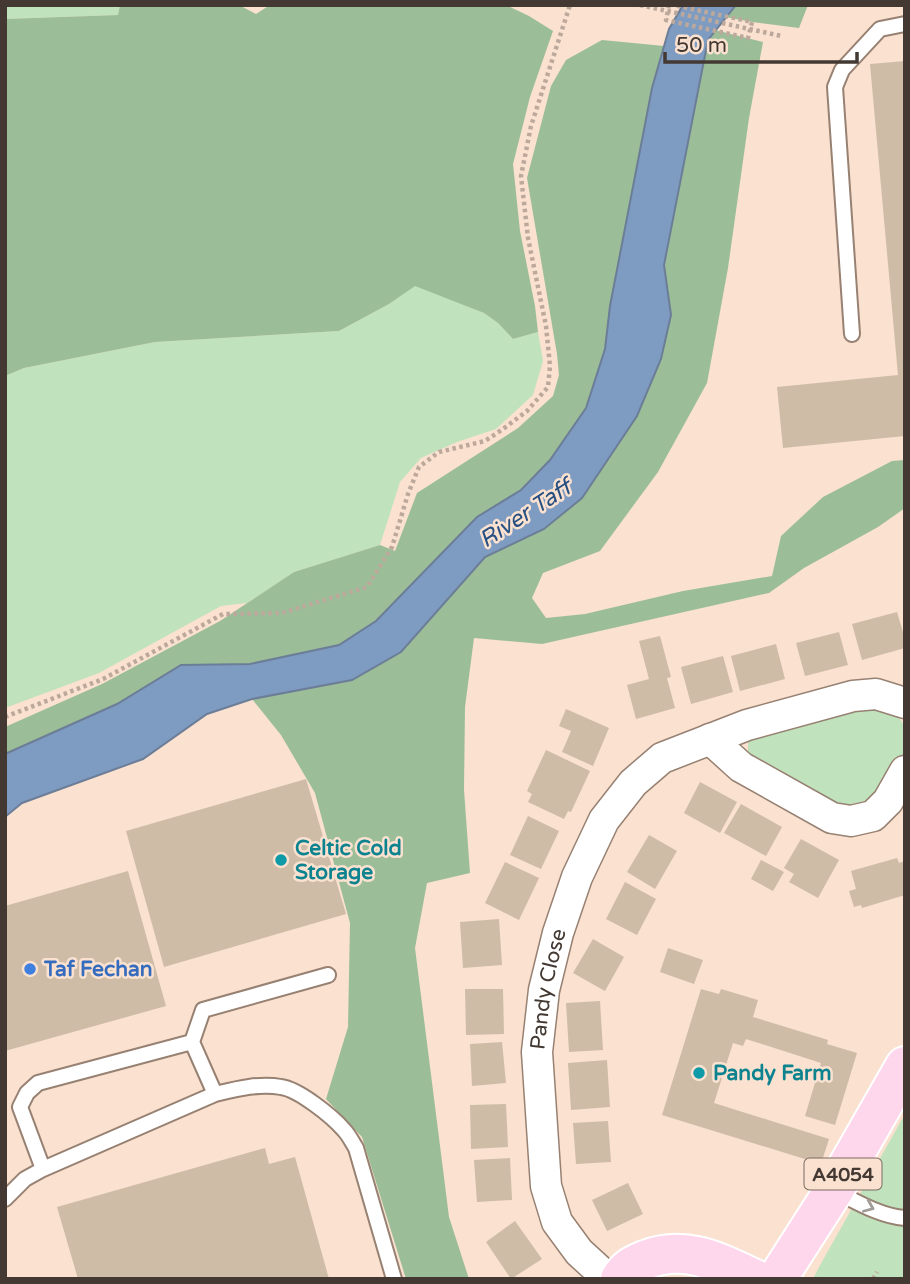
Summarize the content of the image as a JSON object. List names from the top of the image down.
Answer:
{
  "streets": {
    "main road": ["A4054"],
    "street": ["Pandy Close"]
  },
  "water": ["River Taff"],
  "places": ["Celtic Cold Storage", "Taf Fechan", "Pandy Farm"],
  "scale_bar": "50 m"
}
